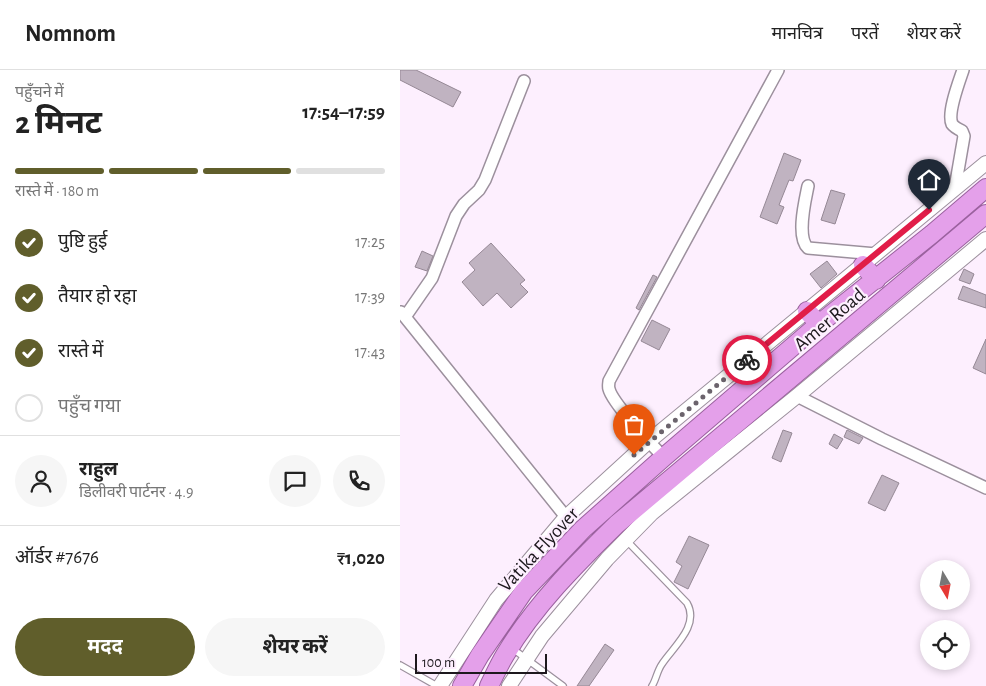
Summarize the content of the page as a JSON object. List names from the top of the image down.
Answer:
{
  "streets": {
    "highway": ["Amer Road", "Vatika Flyover"]
  },
  "scale_bar": "100 m",
  "north": "bottom",
  "page": {
    "header": "Nomnom",
    "nav": ["मानचित्र", "परतें", "शेयर करें"],
    "heading": ["2 मिनट", "पहुँचने में", "17:54–17:59"],
    "panel": [
      "राहुल",
      "डिलीवरी पार्टनर · 4.9",
      "ऑर्डर #7676",
      "₹1,020"
    ],
    "bar": "रास्ते में · 180 m",
    "list": [
      ["पुष्टि हुई", "17:25"],
      ["तैयार हो रहा", "17:39"],
      ["रास्ते में", "17:43"],
      "पहुँच गया"
    ],
    "buttons": ["मदद", "शेयर करें"],
    "scale": "100 m"
  }
}
